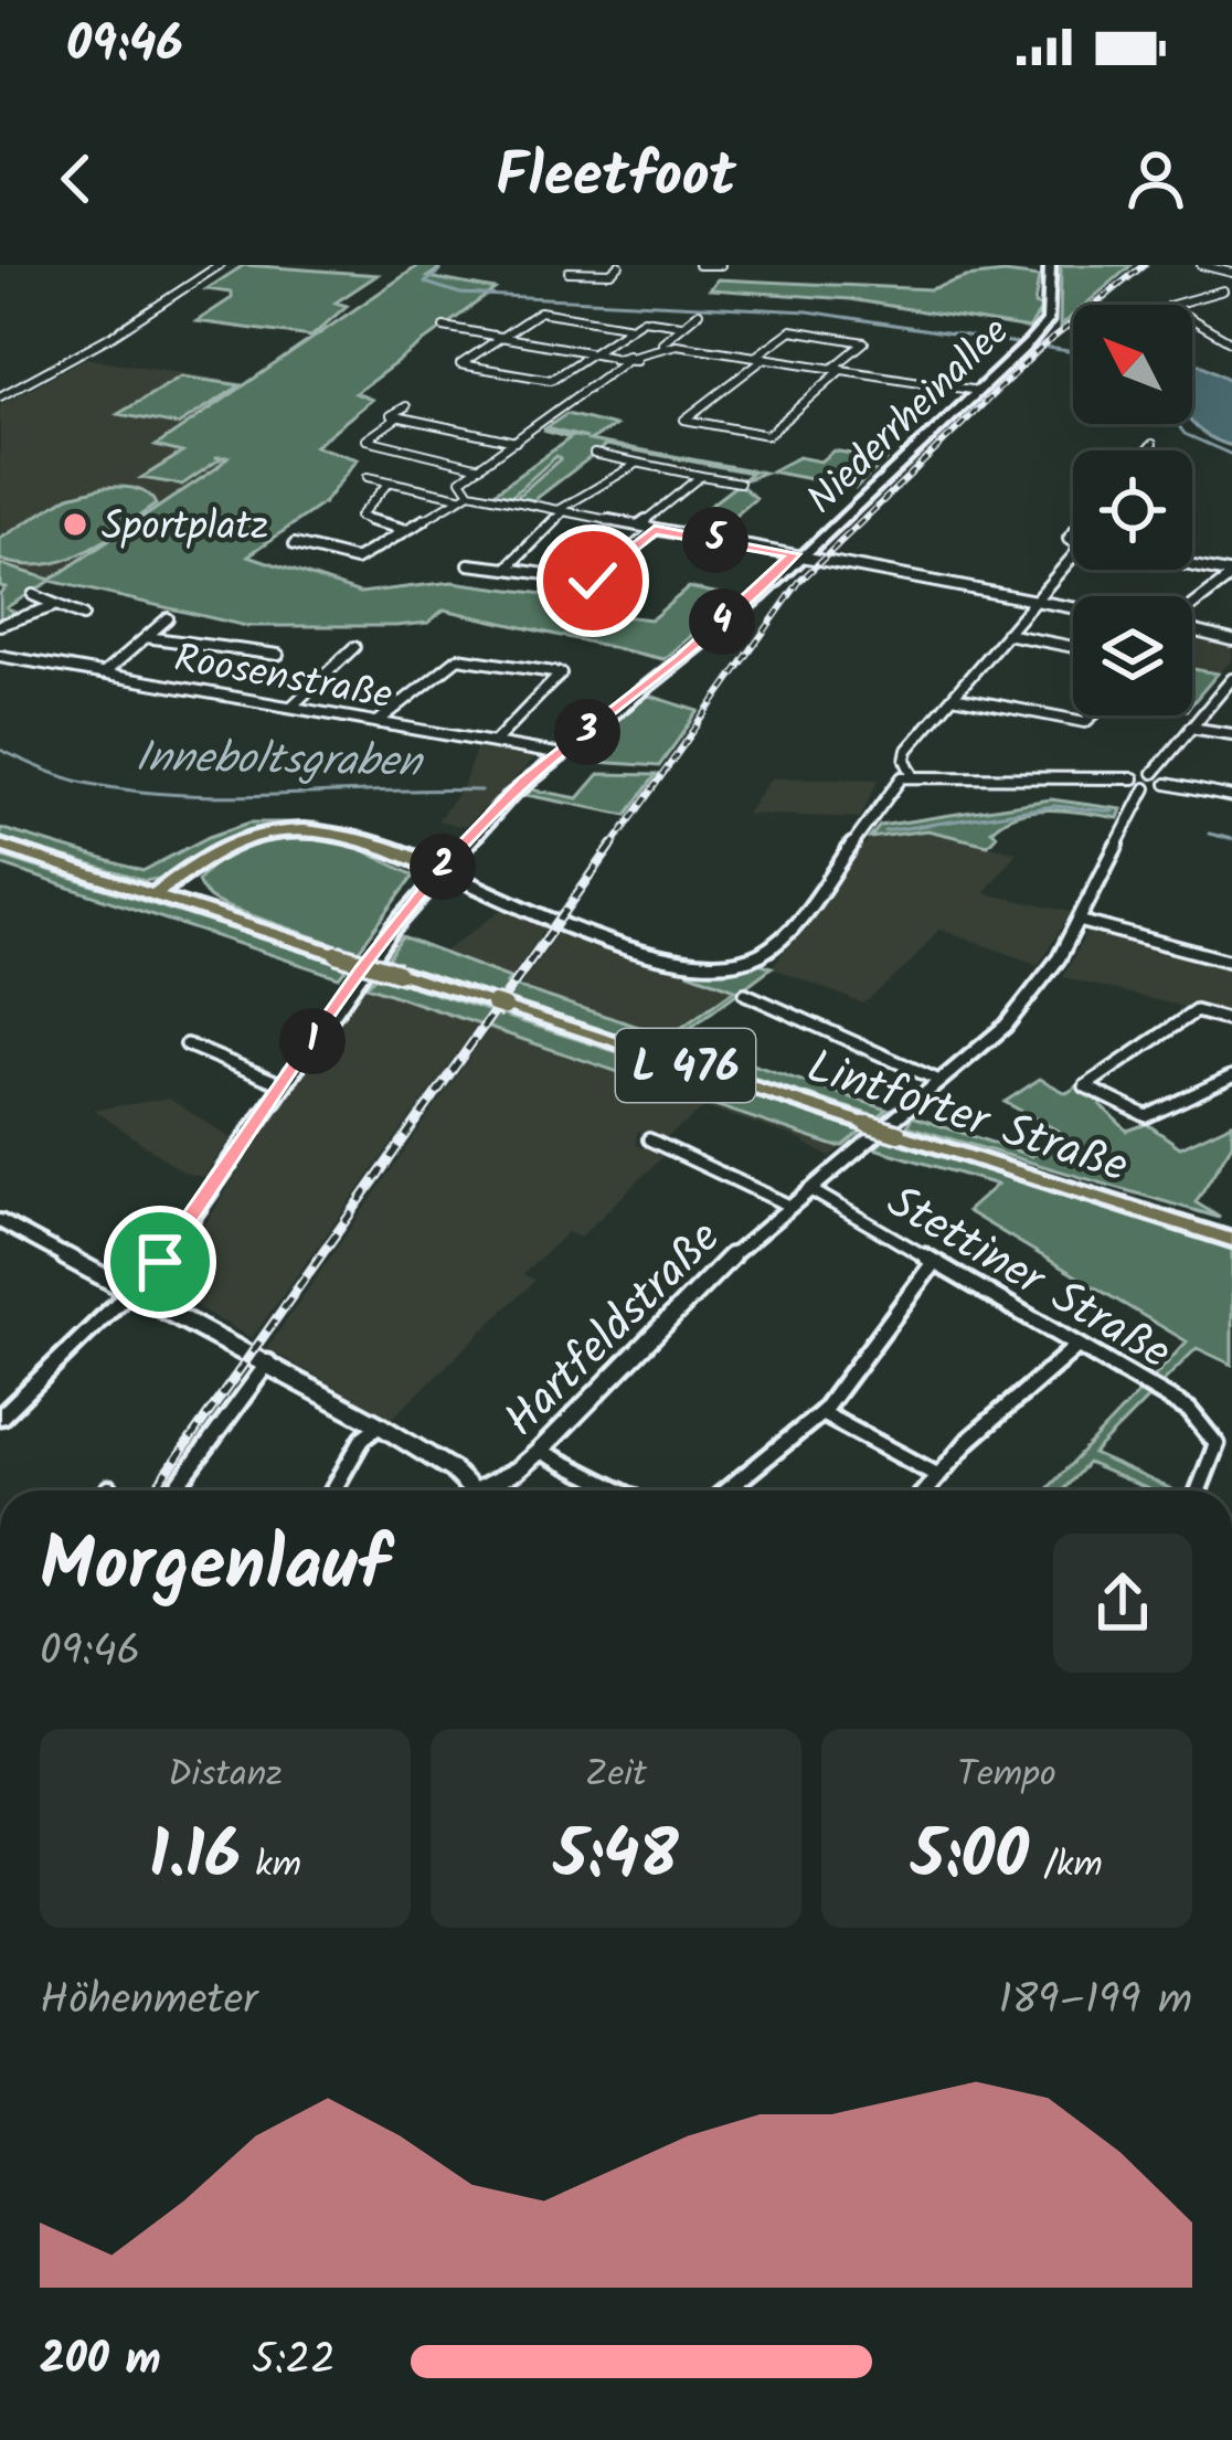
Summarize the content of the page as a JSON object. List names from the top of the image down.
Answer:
{
  "streets": {
    "main road": ["Niederrheinallee", "L 476", "Lintforter Straße"],
    "street": ["Roosenstraße", "Stettiner Straße", "Hartfeldstraße"]
  },
  "crossings": [
    ["Niederrheinallee", "Roosenstraße"],
    ["Stettiner Straße", "Hartfeldstraße"]
  ],
  "water": ["Inneboltsgraben"],
  "places": ["Sportplatz"],
  "north": "top left",
  "page": {
    "status": "09:46",
    "header": "Fleetfoot",
    "pins": [
      "5",
      "4",
      "3",
      "2",
      "1"
    ],
    "heading": ["Morgenlauf", "09:46"],
    "stats": [
      ["Distanz", "1.16 km"],
      ["Zeit", "5:48"],
      ["Tempo", "5:00 /km"]
    ],
    "chart": ["Höhenmeter", "189–199 m"],
    "list": [
      {
        "name": "200 m",
        "note": "5:22"
      }
    ]
  }
}
